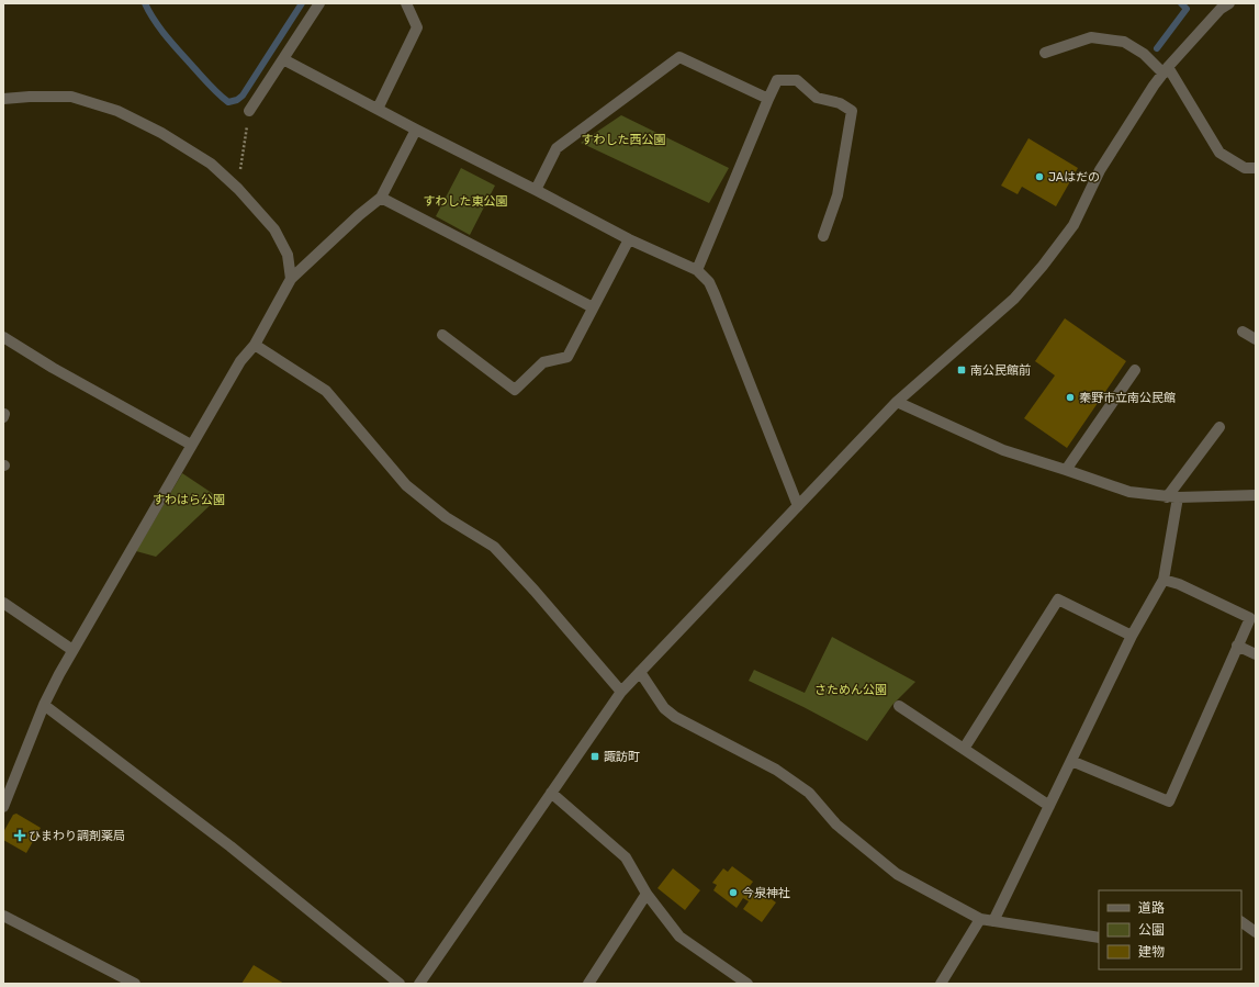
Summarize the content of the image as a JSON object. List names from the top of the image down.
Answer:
{
  "parks": [
    "すわした西公園",
    "すわした東公園",
    "すわはら公園",
    "さためん公園"
  ],
  "places": {
    "other": ["JAはだの", "秦野市立南公民館", "今泉神社"],
    "transit": ["南公民館前", "諏訪町"],
    "health": ["ひまわり調剤薬局"]
  },
  "legend": ["道路", "公園", "建物"]
}
